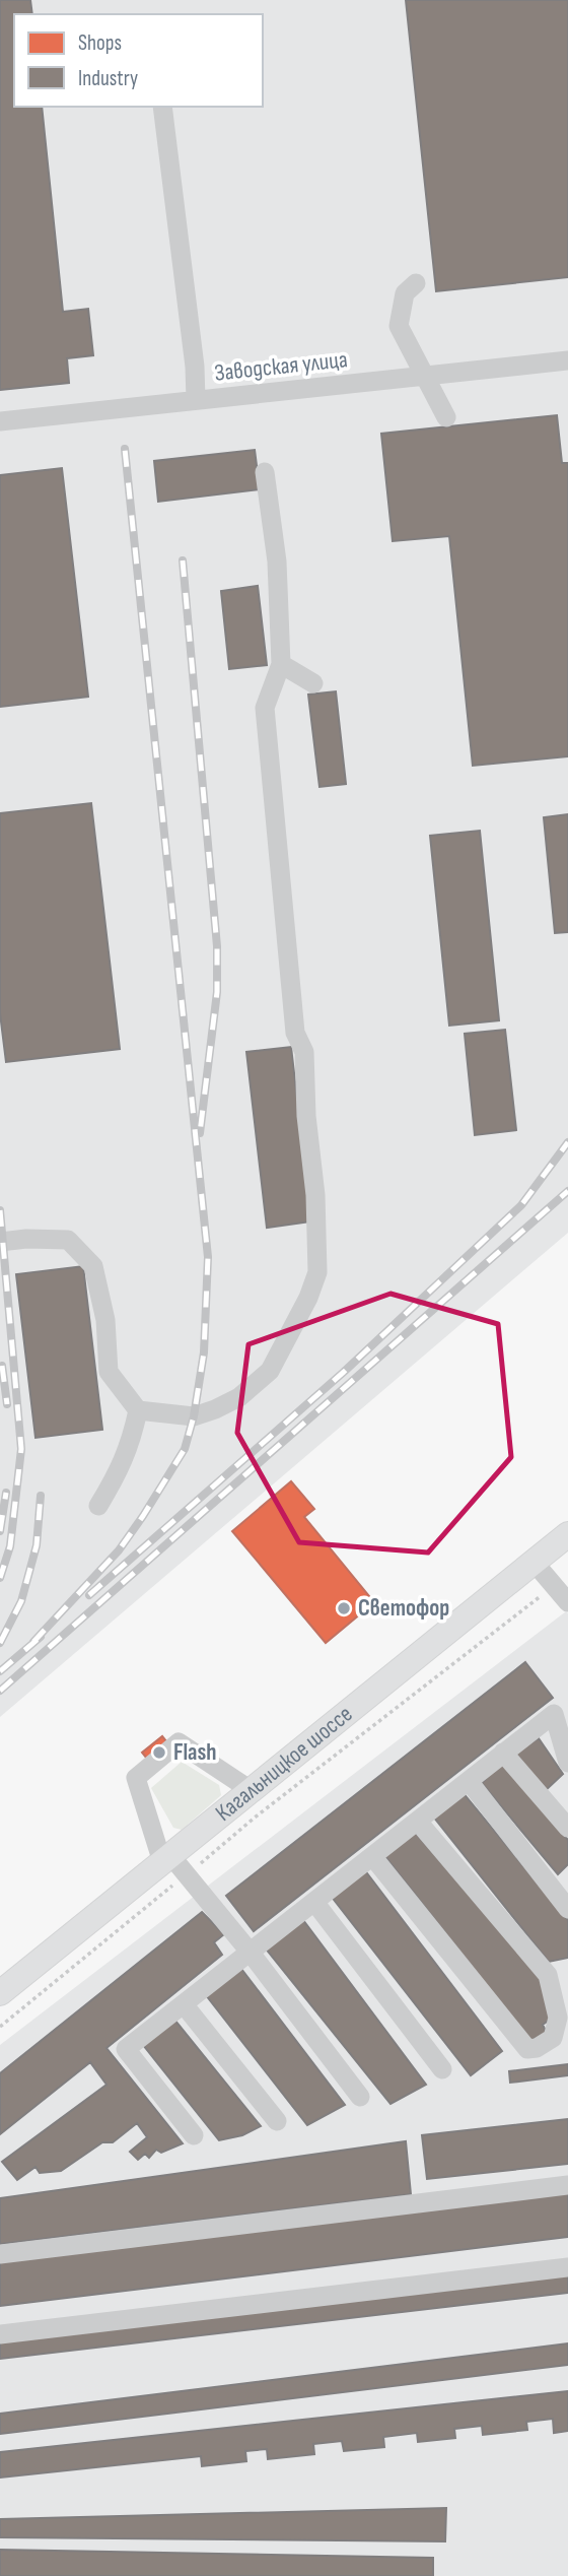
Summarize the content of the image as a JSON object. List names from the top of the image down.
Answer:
{
  "streets": {
    "main road": ["Кагальницкое шоссе"],
    "street": ["Заводская улица"]
  },
  "places": ["Светофор", "Flash"],
  "legend": ["Shops", "Industry"]
}
